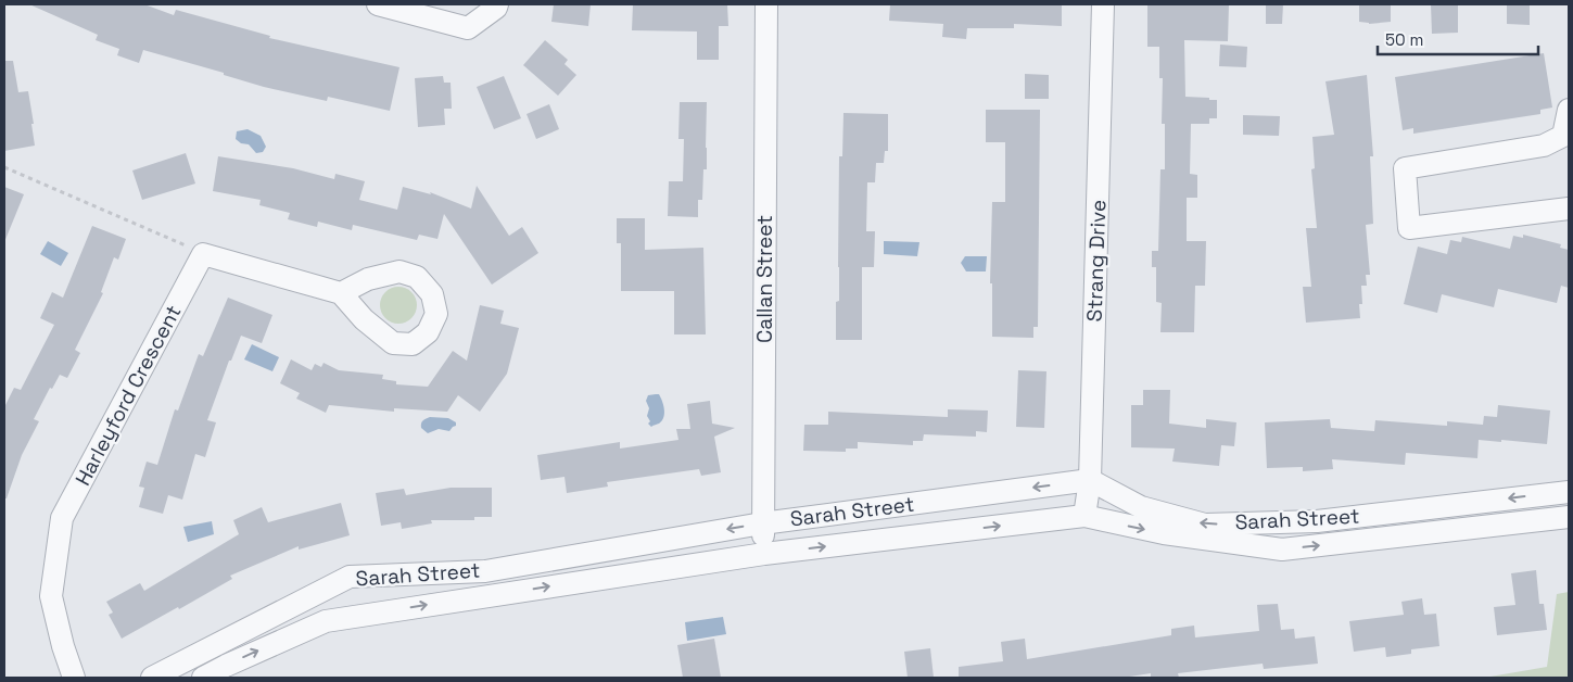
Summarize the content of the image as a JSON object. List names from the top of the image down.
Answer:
{
  "streets": {
    "street": [
      "Strang Drive",
      "Callan Street",
      "Harleyford Crescent",
      "Sarah Street"
    ]
  },
  "crossings": [
    ["Strang Drive", "Sarah Street"],
    ["Callan Street", "Sarah Street"]
  ],
  "scale_bar": "50 m"
}
